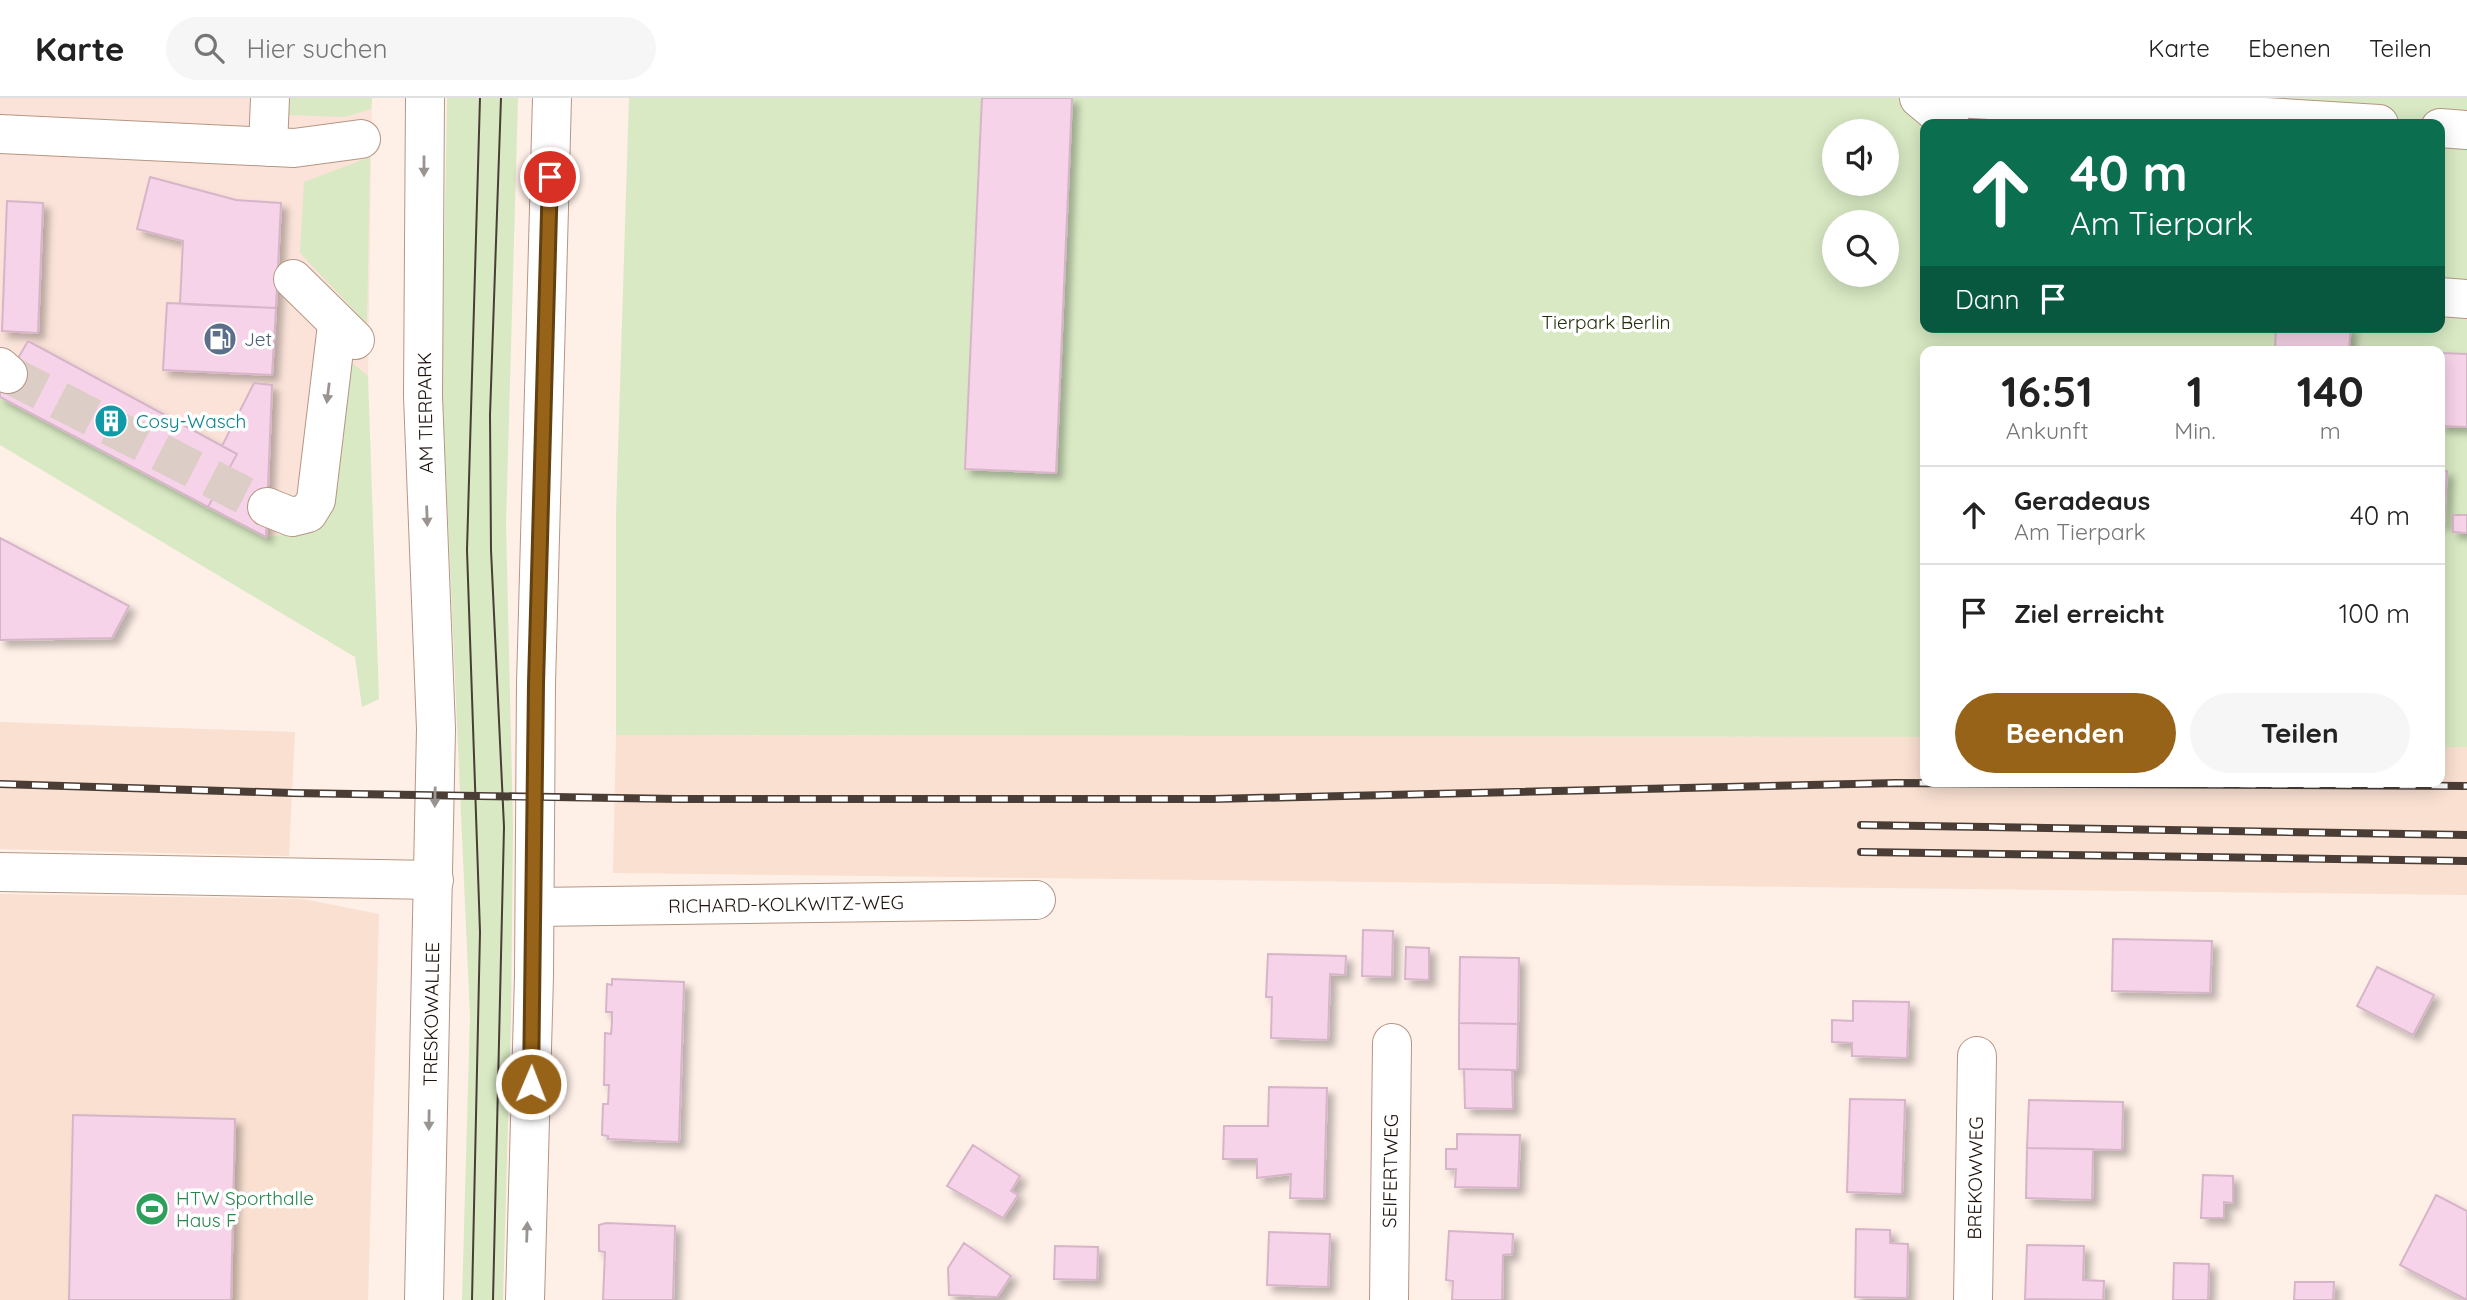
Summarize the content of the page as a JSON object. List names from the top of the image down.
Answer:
{
  "streets": {
    "main road": [
      "AM TIERPARK",
      "RICHARD-KOLKWITZ-WEG",
      "TRESKOWALLEE",
      "SEIFERTWEG",
      "BREKOWWEG"
    ]
  },
  "crossings": [
    ["AM TIERPARK", "TRESKOWALLEE"]
  ],
  "parks": ["Tierpark Berlin"],
  "places": {
    "fuel station": ["Jet"],
    "building": ["Cosy-Wasch"],
    "sports": ["HTW Sporthalle Haus F"]
  },
  "page": {
    "header": "Karte",
    "search": "Hier suchen",
    "nav": ["Karte", "Ebenen", "Teilen"],
    "turn": ["40 m", "Am Tierpark"],
    "then": "Dann",
    "eta": [
      "16:51",
      "Ankunft",
      "1",
      "Min.",
      "140",
      "m"
    ],
    "list": [
      {
        "name": "Geradeaus",
        "note": "Am Tierpark",
        "value": "40 m"
      },
      {
        "name": "Ziel erreicht",
        "value": "100 m"
      }
    ],
    "buttons": ["Beenden", "Teilen"]
  }
}
